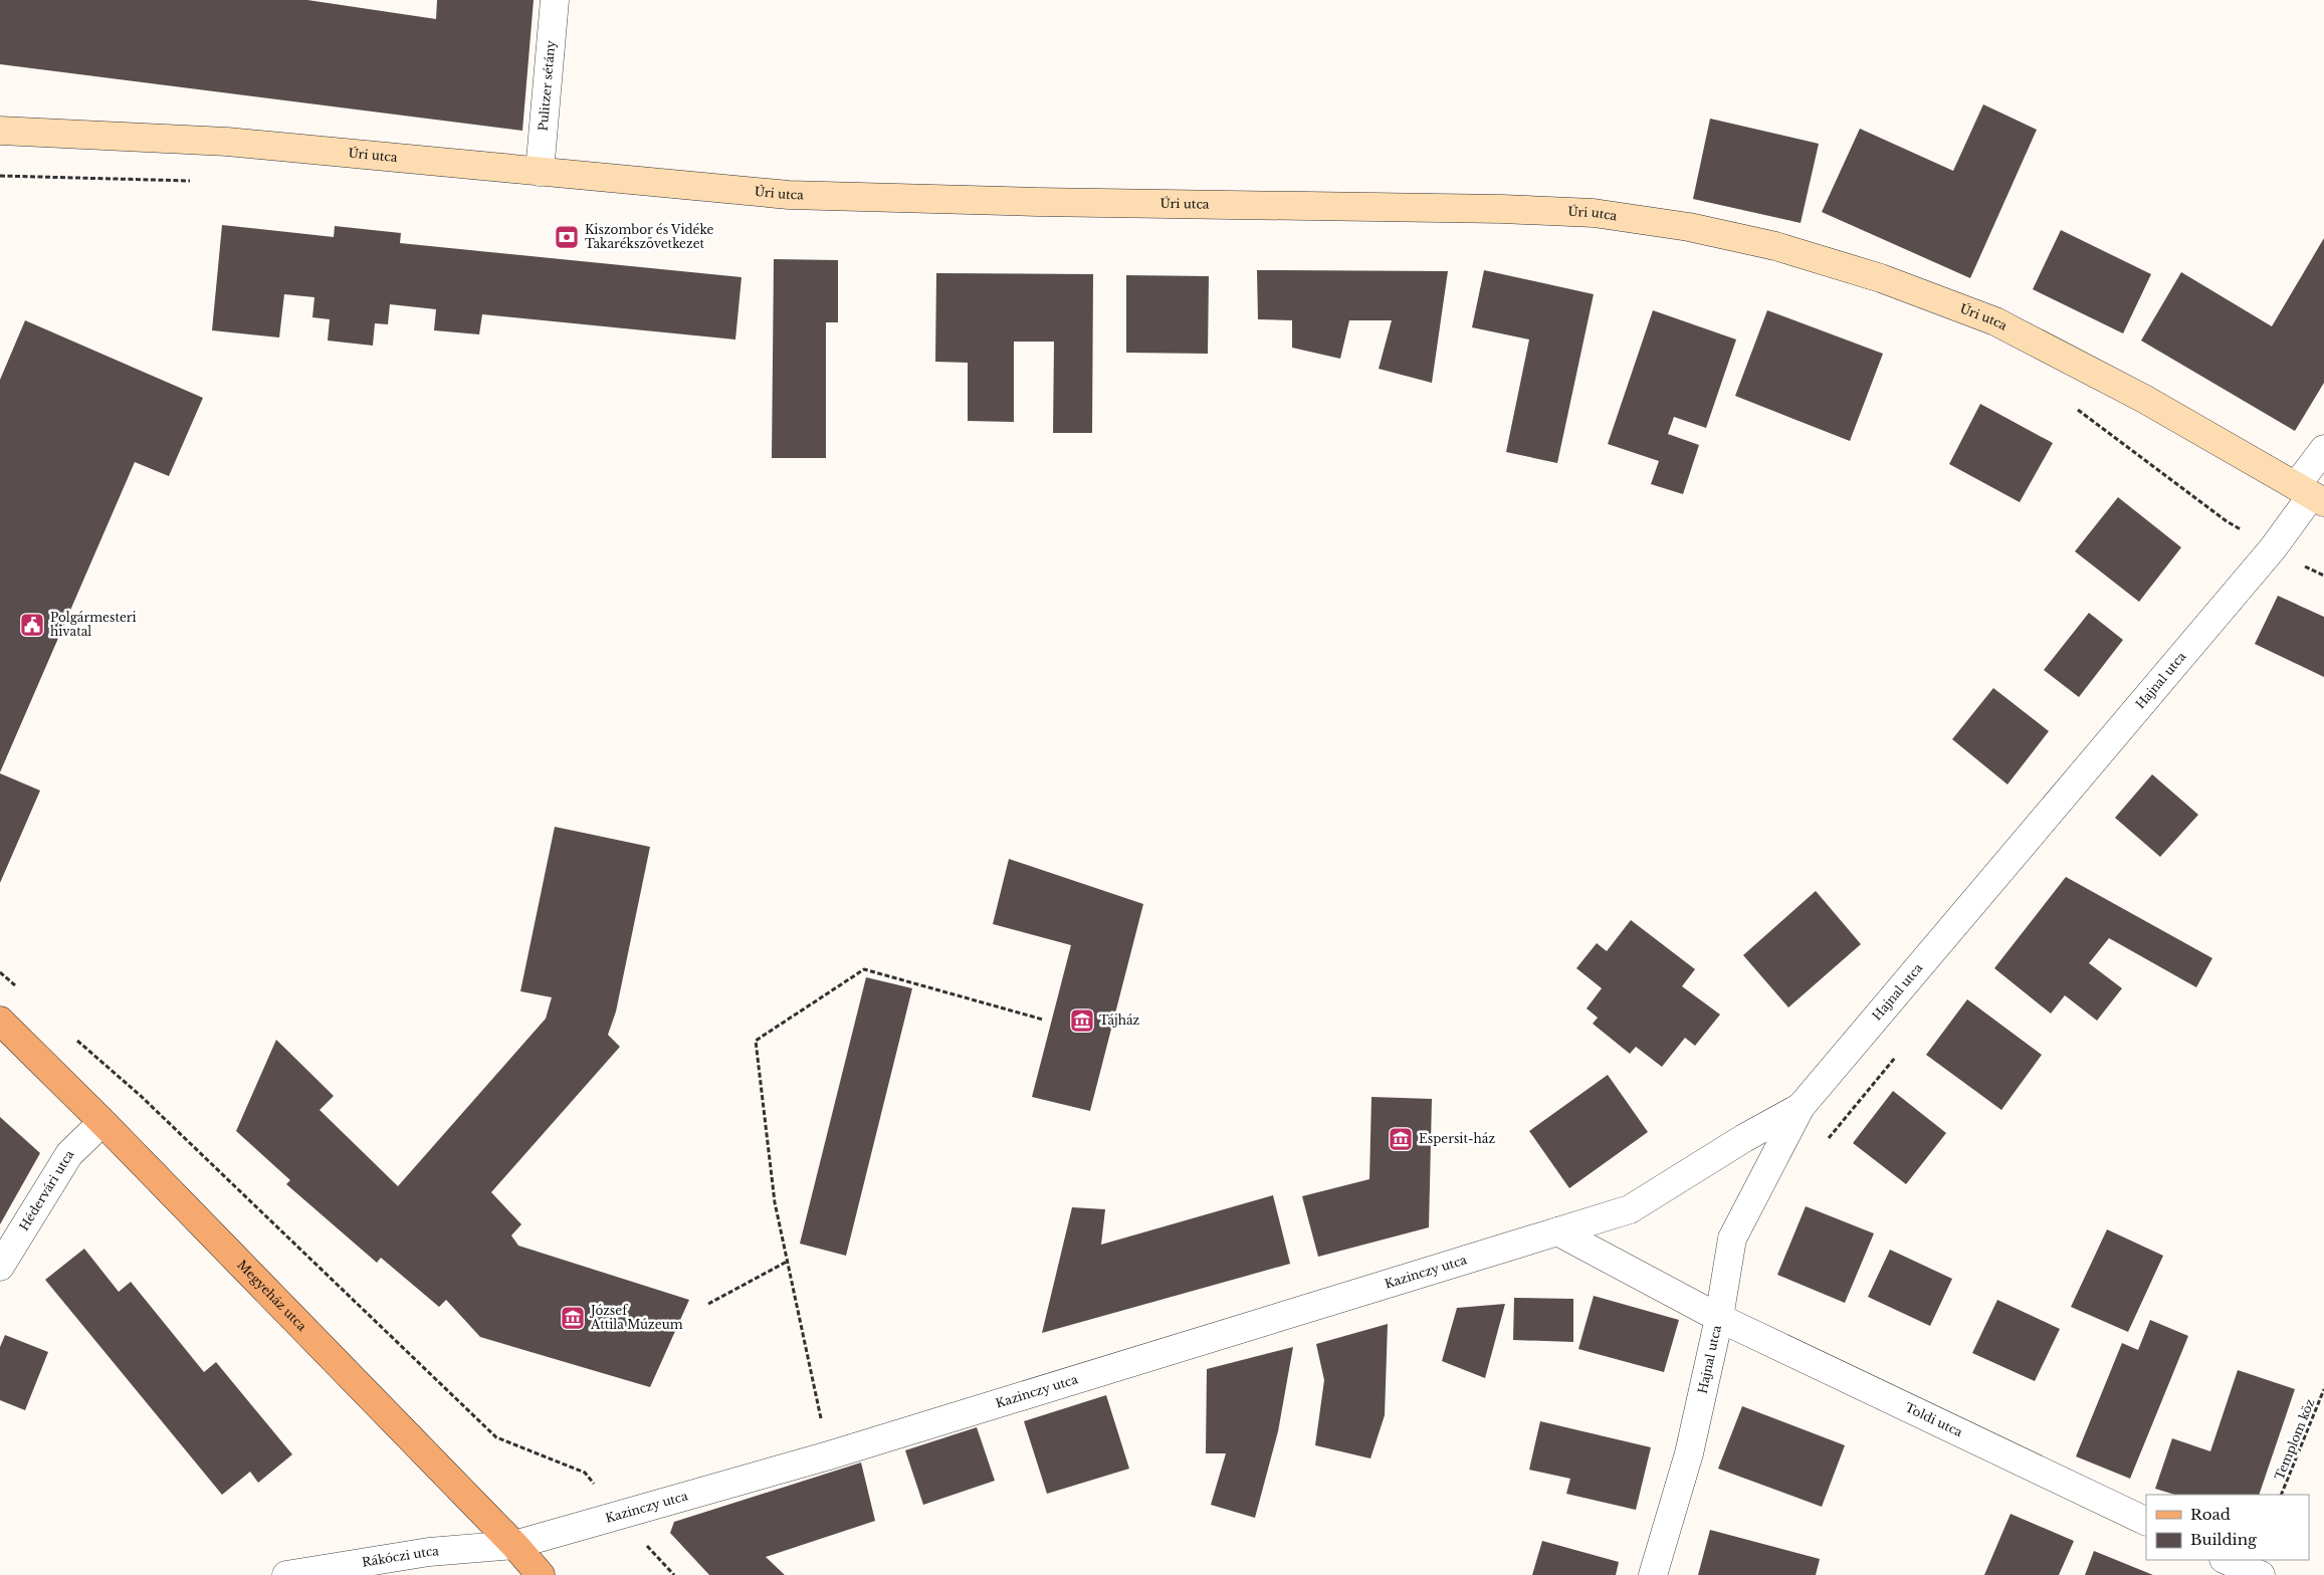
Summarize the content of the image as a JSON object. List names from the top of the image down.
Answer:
{
  "streets": {
    "main road": ["Úri utca", "Megyeház utca"],
    "street": [
      "Pulitzer sétány",
      "Hajnal utca",
      "Hédervári utca",
      "Kazinczy utca",
      "Toldi utca",
      "Rákóczi utca"
    ],
    "path": ["Templom köz"]
  },
  "crossings": [
    ["Pulitzer sétány", "Úri utca"],
    ["Úri utca", "Hajnal utca"],
    ["Hajnal utca", "Kazinczy utca"],
    ["Hajnal utca", "Toldi utca"],
    ["Hédervári utca", "Megyeház utca"],
    ["Kazinczy utca", "Megyeház utca"],
    ["Kazinczy utca", "Rákóczi utca"],
    ["Megyeház utca", "Rákóczi utca"]
  ],
  "places": {
    "bank": ["Kiszombor és Vidéke Takarékszövetkezet"],
    "public building": ["Polgármesteri hivatal"],
    "museum": ["Tájház", "Espersit-ház", "József Attila Múzeum"]
  },
  "legend": ["Road", "Building"]
}
